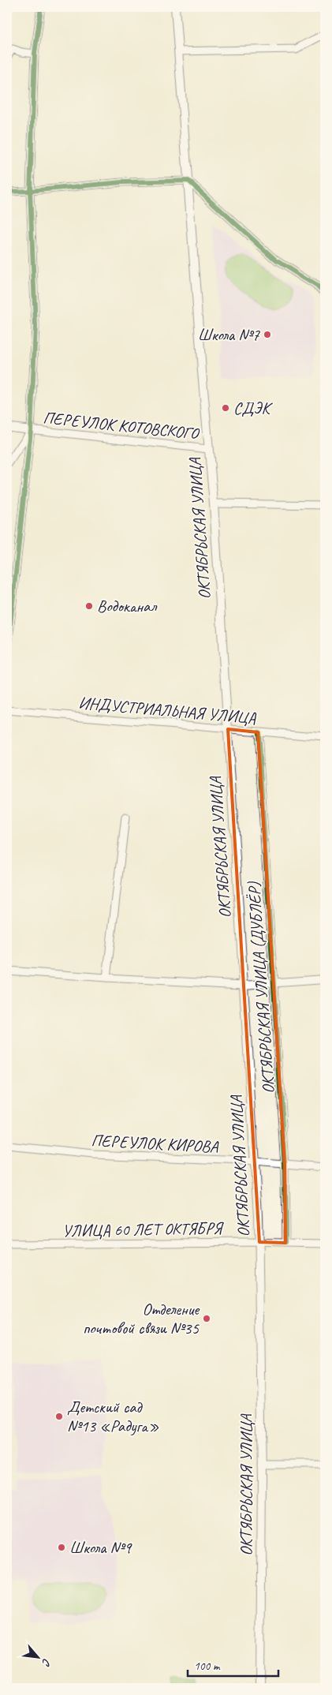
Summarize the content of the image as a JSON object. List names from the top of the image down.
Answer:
{
  "streets": {
    "main road": ["ОКТЯБРЬСКАЯ УЛИЦА"],
    "street": [
      "ПЕРЕУЛОК КОТОВСКОГО",
      "ИНДУСТРИАЛЬНАЯ УЛИЦА",
      "ОКТЯБРЬСКАЯ УЛИЦА (ДУБЛЁР)",
      "ПЕРЕУЛОК КИРОВА",
      "УЛИЦА 60 ЛЕТ ОКТЯБРЯ"
    ]
  },
  "crossings": [
    ["ПЕРЕУЛОК КОТОВСКОГО", "ОКТЯБРЬСКАЯ УЛИЦА"],
    ["ОКТЯБРЬСКАЯ УЛИЦА", "ИНДУСТРИАЛЬНАЯ УЛИЦА"],
    ["ОКТЯБРЬСКАЯ УЛИЦА", "ПЕРЕУЛОК КИРОВА"],
    ["ОКТЯБРЬСКАЯ УЛИЦА", "УЛИЦА 60 ЛЕТ ОКТЯБРЯ"],
    ["ИНДУСТРИАЛЬНАЯ УЛИЦА", "ОКТЯБРЬСКАЯ УЛИЦА (ДУБЛЁР)"],
    ["ОКТЯБРЬСКАЯ УЛИЦА (ДУБЛЁР)", "ПЕРЕУЛОК КИРОВА"],
    ["ОКТЯБРЬСКАЯ УЛИЦА (ДУБЛЁР)", "УЛИЦА 60 ЛЕТ ОКТЯБРЯ"]
  ],
  "places": [
    "Школа №7",
    "СДЭК",
    "Водоканал",
    "Отделение почтовой связи №35",
    "Детский сад №13 «Радуга»",
    "Школа №9"
  ],
  "scale_bar": "100 m",
  "north": "bottom right"
}
